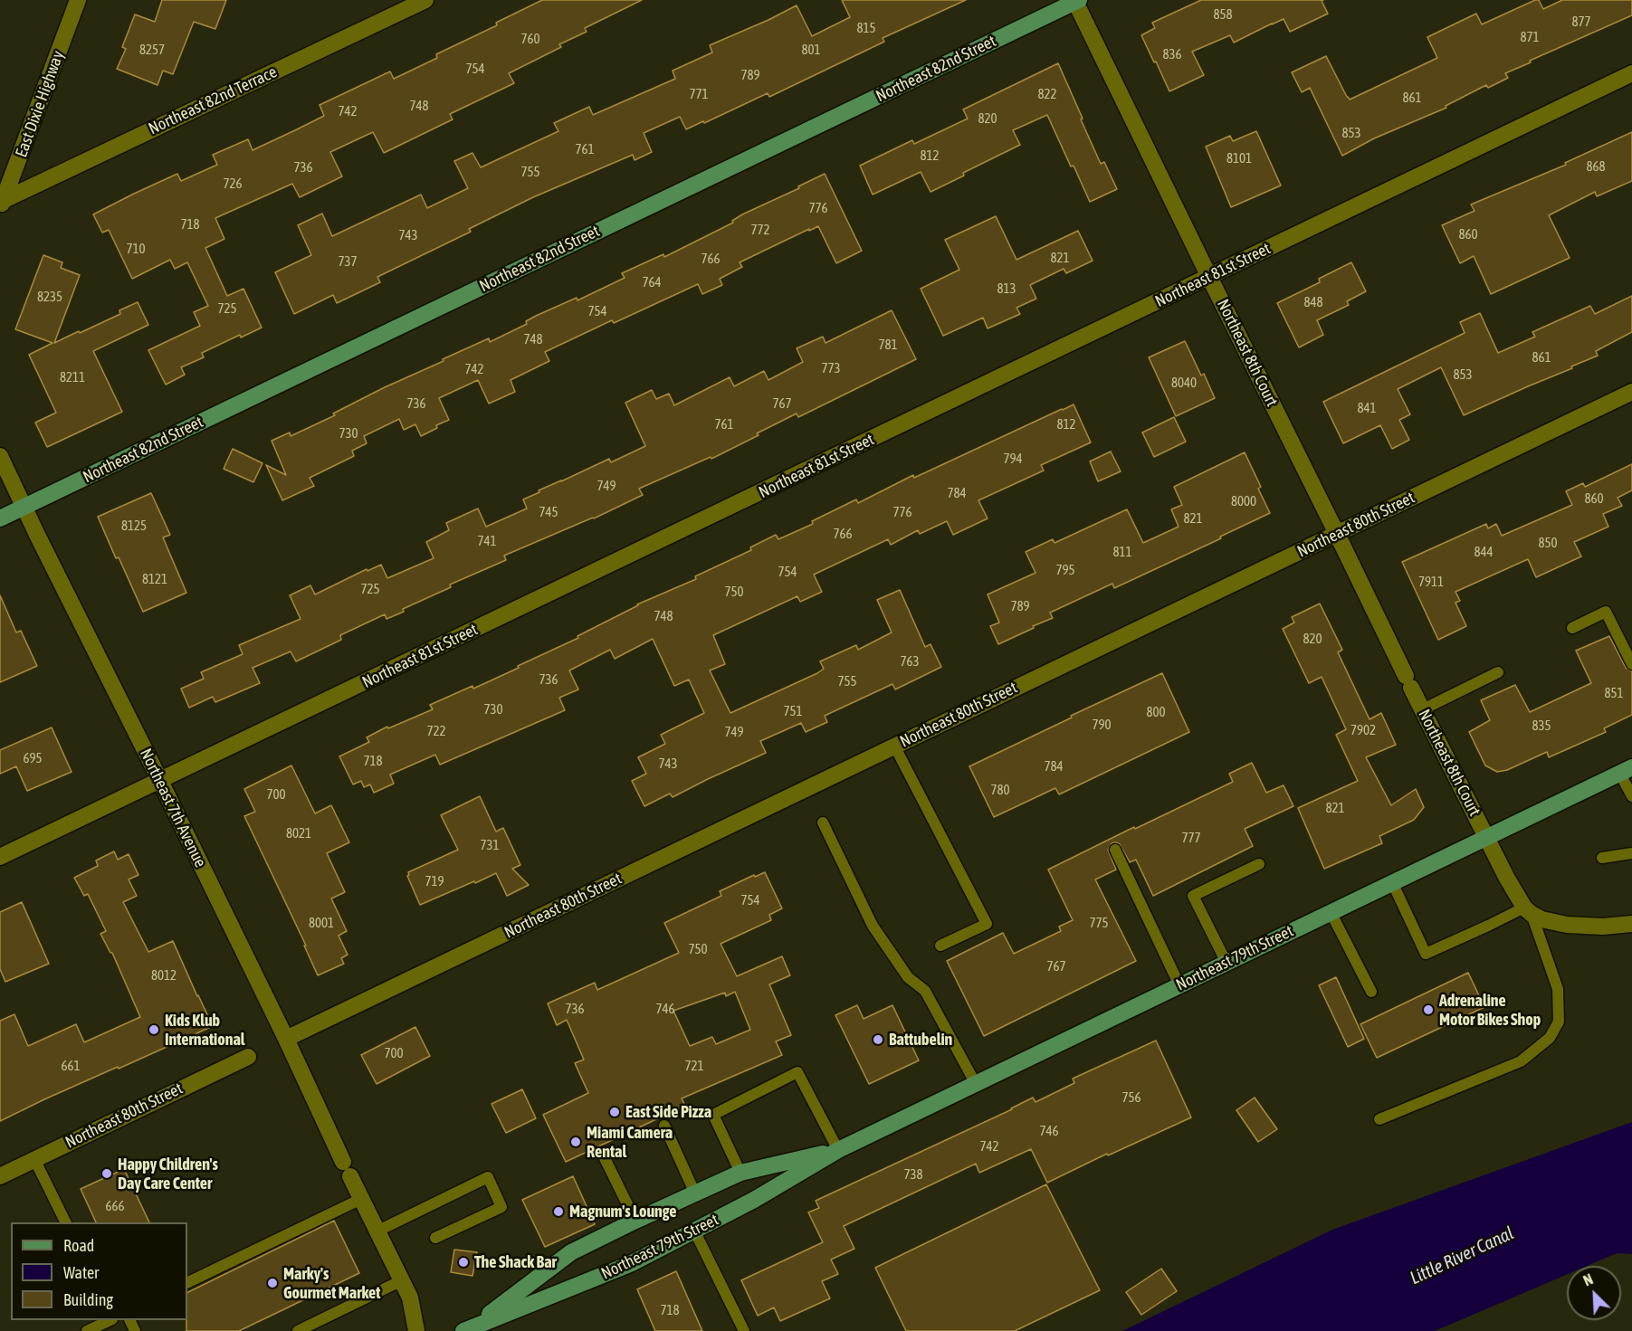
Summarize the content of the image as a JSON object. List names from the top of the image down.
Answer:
{
  "streets": {
    "main road": ["Northeast 82nd Street", "Northeast 79th Street"],
    "street": [
      "Northeast 82nd Terrace",
      "East Dixie Highway",
      "Northeast 81st Street",
      "Northeast 8th Court",
      "Northeast 80th Street",
      "Northeast 7th Avenue"
    ]
  },
  "crossings": [
    ["Northeast 82nd Street", "Northeast 8th Court"],
    ["Northeast 82nd Street", "Northeast 7th Avenue"],
    ["Northeast 82nd Terrace", "East Dixie Highway"],
    ["Northeast 81st Street", "Northeast 8th Court"],
    ["Northeast 81st Street", "Northeast 7th Avenue"],
    ["Northeast 8th Court", "Northeast 80th Street"],
    ["Northeast 8th Court", "Northeast 79th Street"],
    ["Northeast 80th Street", "Northeast 7th Avenue"]
  ],
  "water": ["Little River Canal"],
  "places": [
    "Adrenaline Motor Bikes Shop",
    "Kids Klub International",
    "Battubelin",
    "East Side Pizza",
    "Miami Camera Rental",
    "Happy Children's Day Care Center",
    "Magnum's Lounge",
    "The Shack Bar",
    "Marky's Gourmet Market"
  ],
  "house_numbers": [
    "858",
    "877",
    "815",
    "871",
    "760",
    "8257",
    "801",
    "836",
    "754",
    "789",
    "771",
    "822",
    "861",
    "748",
    "742",
    "820",
    "853",
    "761",
    "812",
    "8101",
    "868",
    "736",
    "755",
    "726",
    "776",
    "718",
    "772",
    "860",
    "743",
    "710",
    "821",
    "766",
    "737",
    "764",
    "813",
    "8235",
    "848",
    "725",
    "754",
    "748",
    "781",
    "861",
    "773",
    "742",
    "853",
    "8211",
    "8040",
    "736",
    "767",
    "841",
    "761",
    "812",
    "730",
    "794",
    "749",
    "784",
    "860",
    "8000",
    "745",
    "776",
    "821",
    "8125",
    "766",
    "741",
    "850",
    "811",
    "844",
    "795",
    "754",
    "8121",
    "7911",
    "725",
    "750",
    "789",
    "748",
    "820",
    "763",
    "736",
    "755",
    "851",
    "730",
    "751",
    "800",
    "790",
    "835",
    "7902",
    "722",
    "749",
    "695",
    "718",
    "743",
    "784",
    "780",
    "700",
    "821",
    "8021",
    "777",
    "731",
    "719",
    "754",
    "8001",
    "775",
    "750",
    "767",
    "8012",
    "736",
    "746",
    "700",
    "661",
    "721",
    "756",
    "746",
    "742",
    "738",
    "666",
    "718"
  ],
  "legend": ["Road", "Water", "Building"],
  "north": "top left"
}
